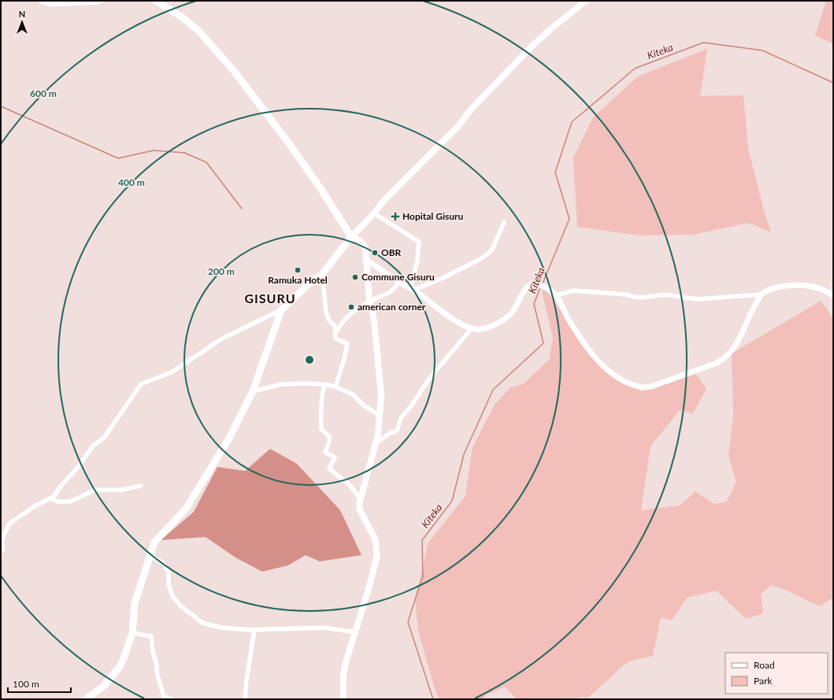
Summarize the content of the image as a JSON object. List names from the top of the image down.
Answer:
{
  "districts": ["GISURU"],
  "water": ["Kiteka"],
  "places": {
    "health": ["Hopital Gisuru"],
    "other": [
      "OBR",
      "Ramuka Hotel",
      "Commune Gisuru",
      "american corner"
    ]
  },
  "legend": ["Road", "Park"],
  "scale_bar": "100 m",
  "north": "top",
  "rings": ["600 m", "400 m", "200 m"]
}
